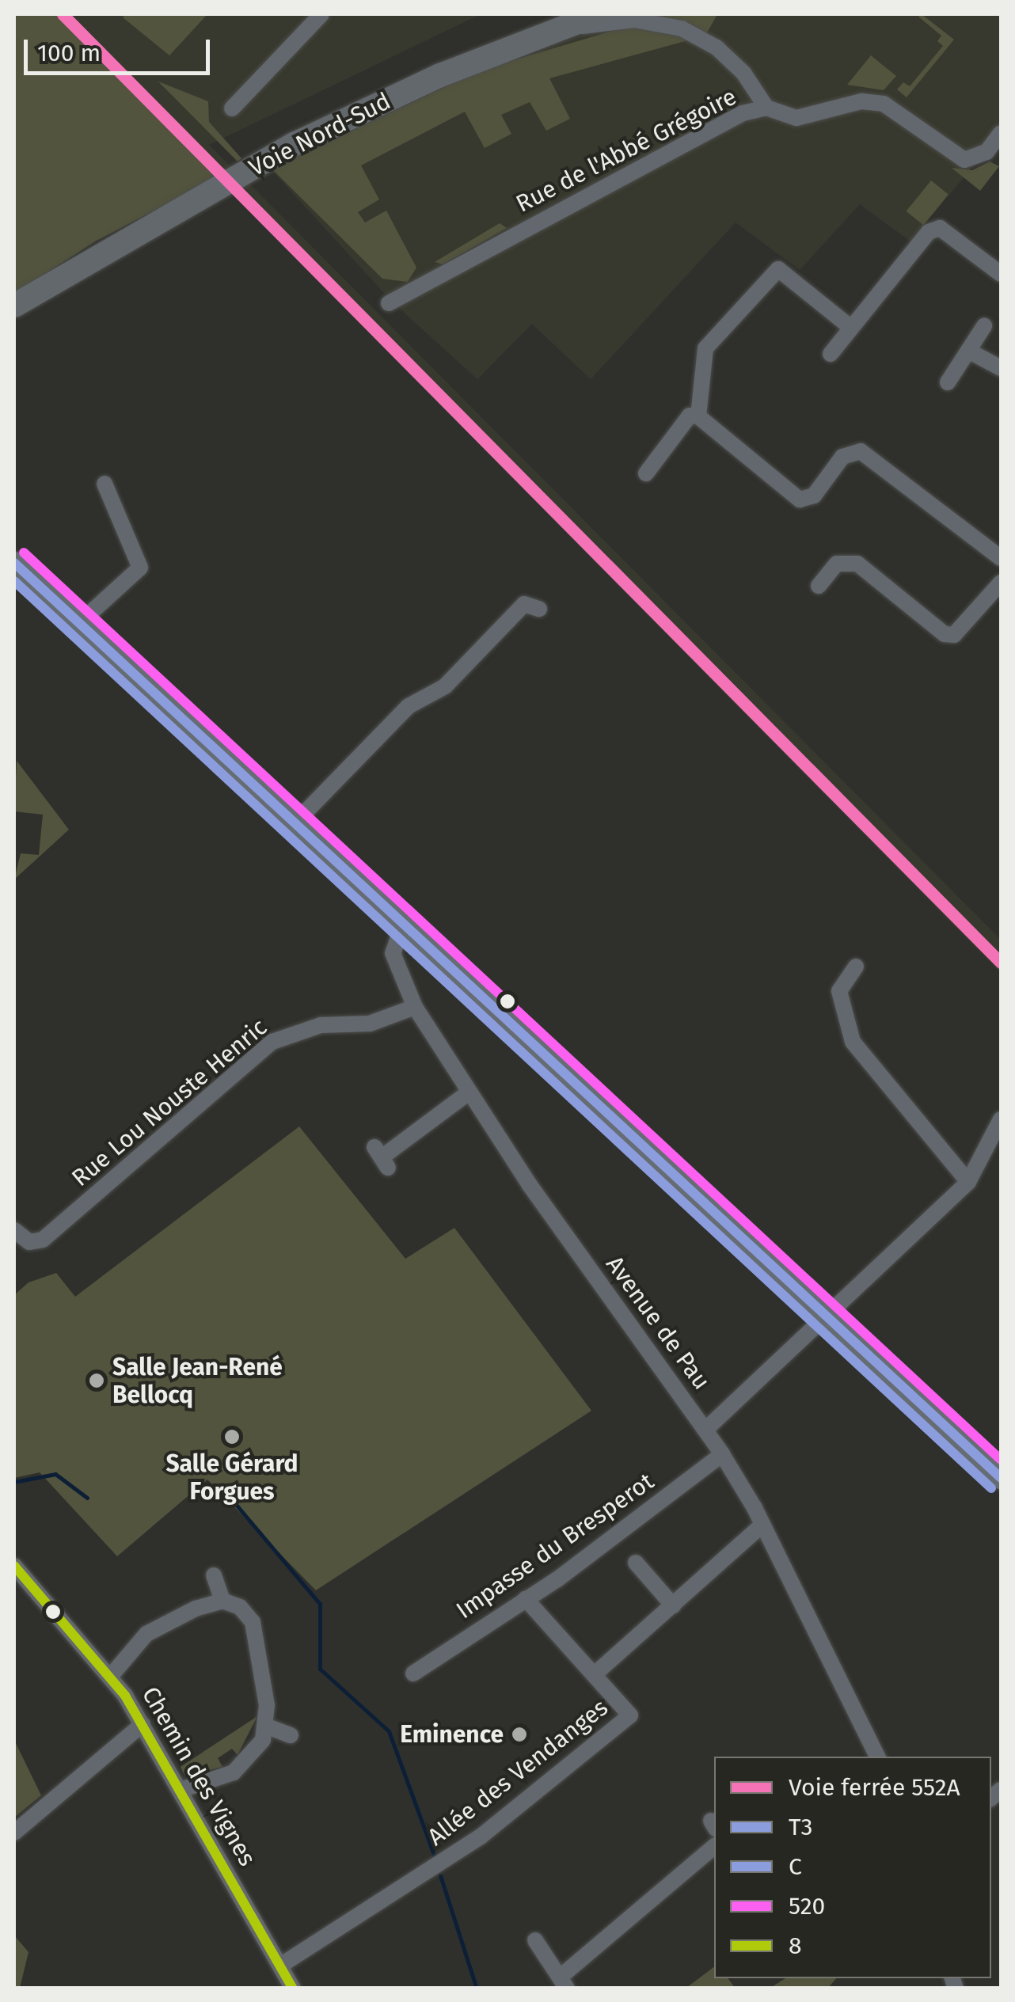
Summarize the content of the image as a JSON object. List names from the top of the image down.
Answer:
{
  "streets": {
    "main road": ["Voie Nord-Sud"],
    "street": [
      "Rue de l'Abbé Grégoire",
      "Rue Lou Nouste Henric",
      "Avenue de Pau",
      "Impasse du Bresperot",
      "Allée des Vendanges",
      "Chemin des Vignes"
    ]
  },
  "crossings": [
    ["Voie Nord-Sud", "Rue de l'Abbé Grégoire"],
    ["Rue Lou Nouste Henric", "Avenue de Pau"],
    ["Avenue de Pau", "Impasse du Bresperot"],
    ["Avenue de Pau", "Allée des Vendanges"],
    ["Allée des Vendanges", "Chemin des Vignes"]
  ],
  "places": ["Salle Jean-René Bellocq", "Salle Gérard Forgues", "Eminence"],
  "lines": [
    "rail line 552A",
    "transit line 520",
    "transit line T3",
    "transit line C",
    "transit line 8"
  ],
  "legend": [
    "Voie ferrée 552A",
    "T3",
    "C",
    "520",
    "8"
  ],
  "scale_bar": "100 m"
}
